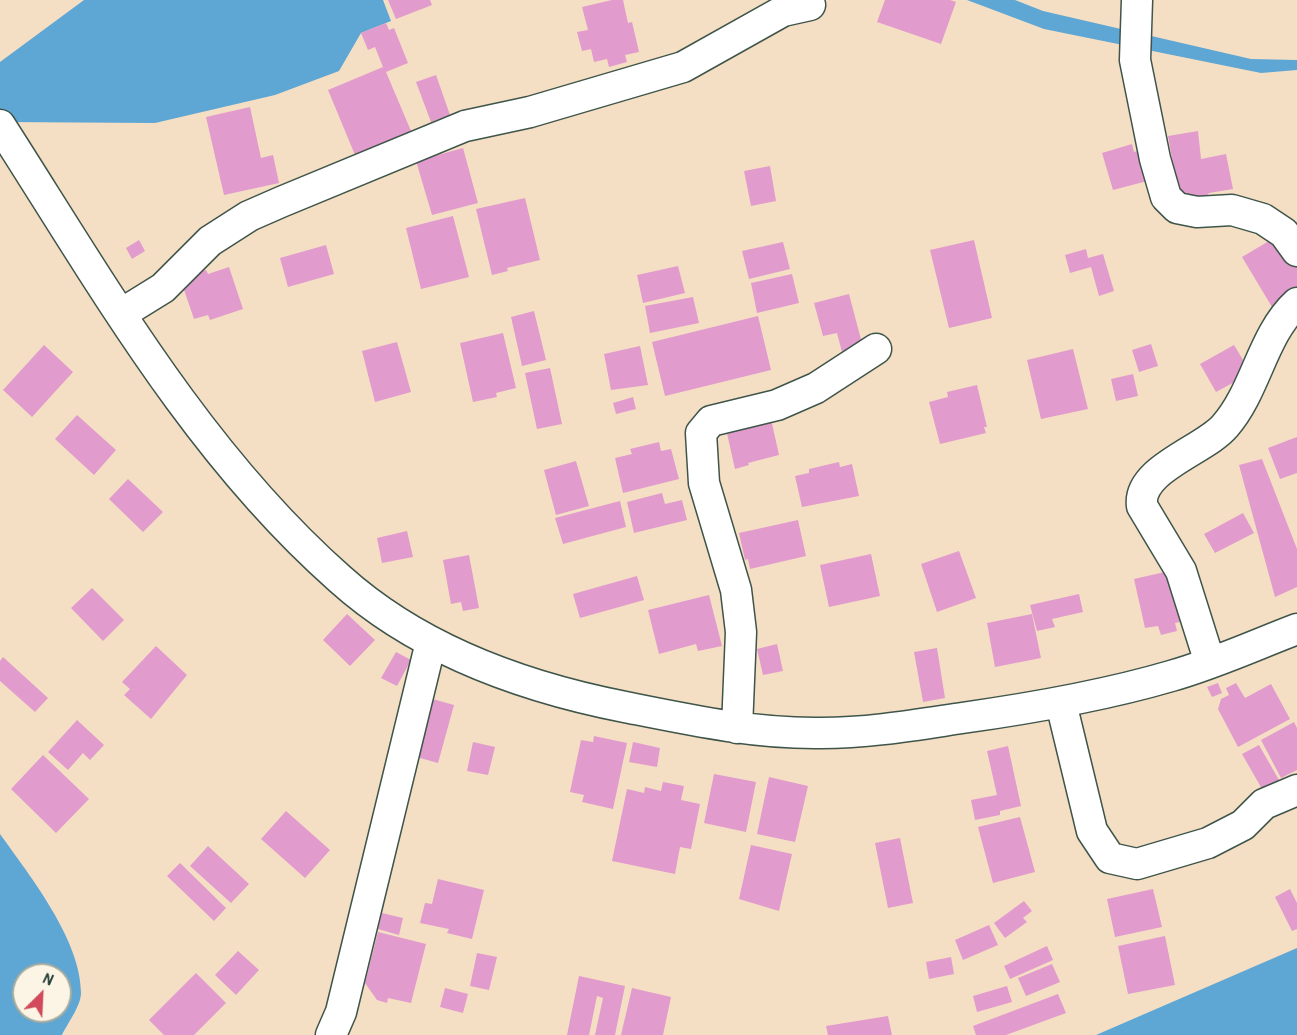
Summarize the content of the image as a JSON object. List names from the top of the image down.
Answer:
{
  "north": "top right"
}
